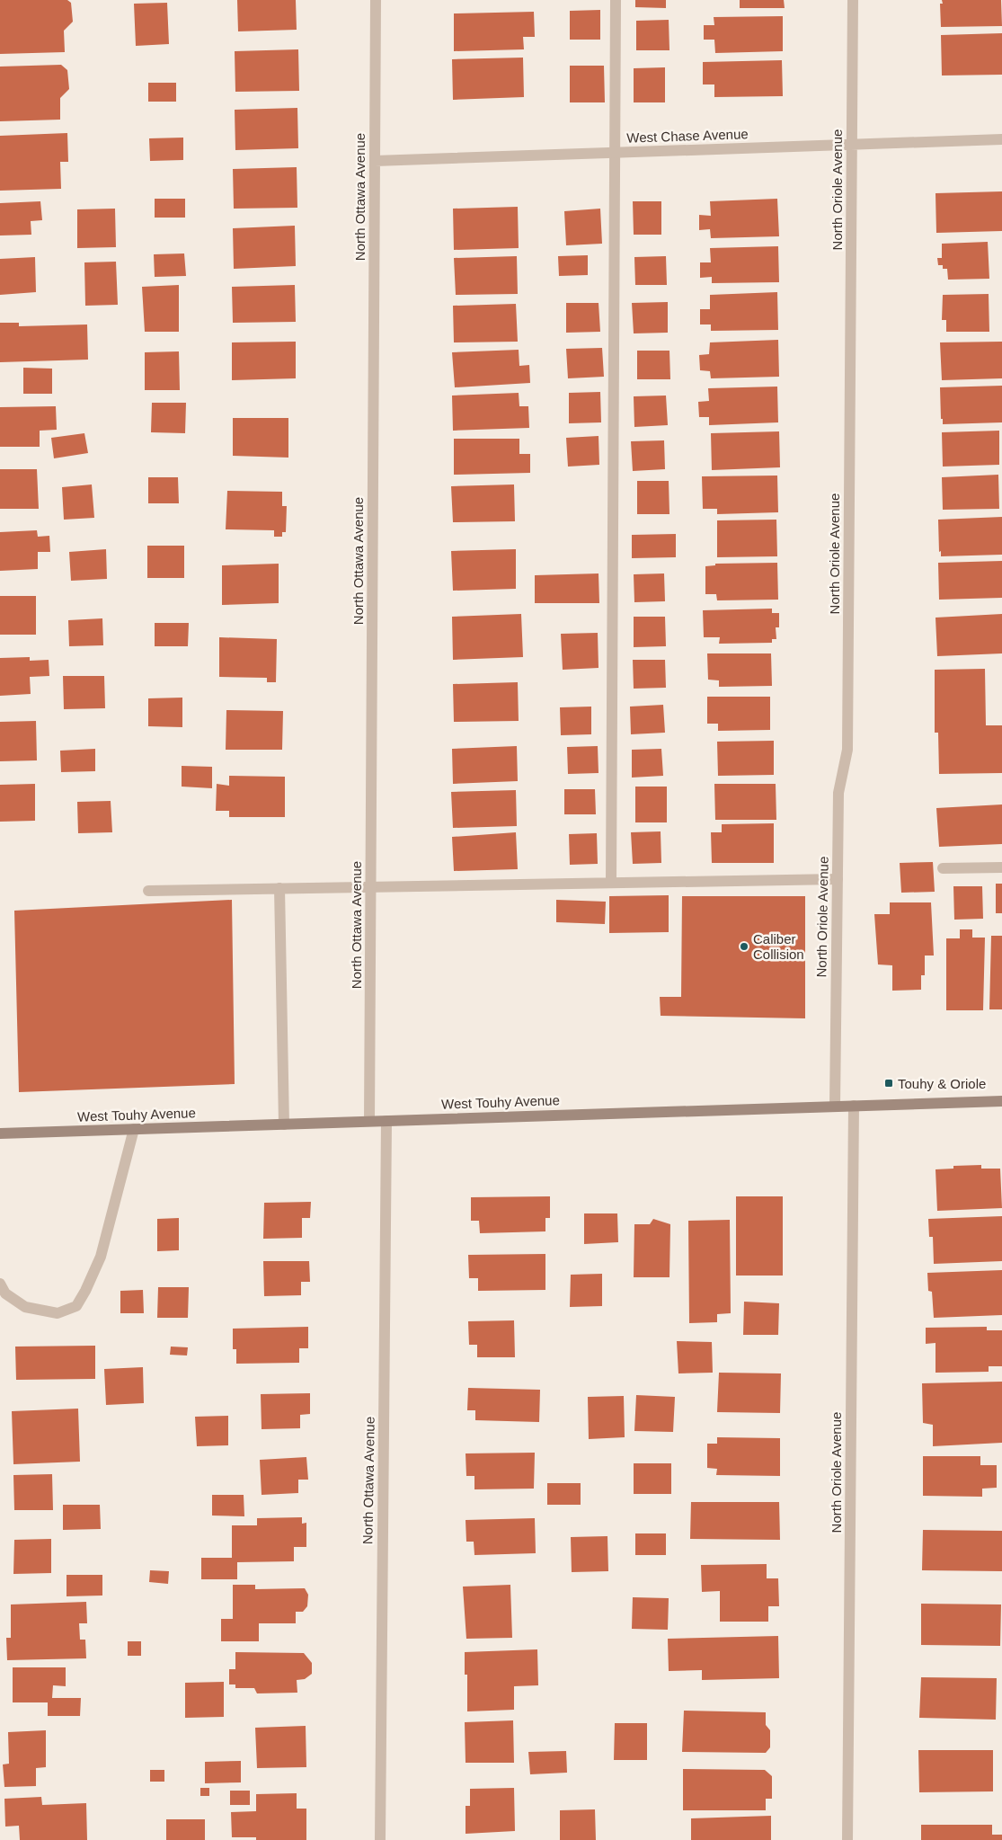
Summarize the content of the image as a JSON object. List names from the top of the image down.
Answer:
{
  "streets": {
    "main road": ["West Touhy Avenue"],
    "street": ["West Chase Avenue", "North Oriole Avenue", "North Ottawa Avenue"]
  },
  "crossings": [
    ["West Chase Avenue", "North Oriole Avenue"],
    ["West Chase Avenue", "North Ottawa Avenue"],
    ["North Oriole Avenue", "West Touhy Avenue"],
    ["North Ottawa Avenue", "West Touhy Avenue"]
  ],
  "places": {
    "other": ["Caliber Collision"],
    "transit": ["Touhy & Oriole"]
  }
}
